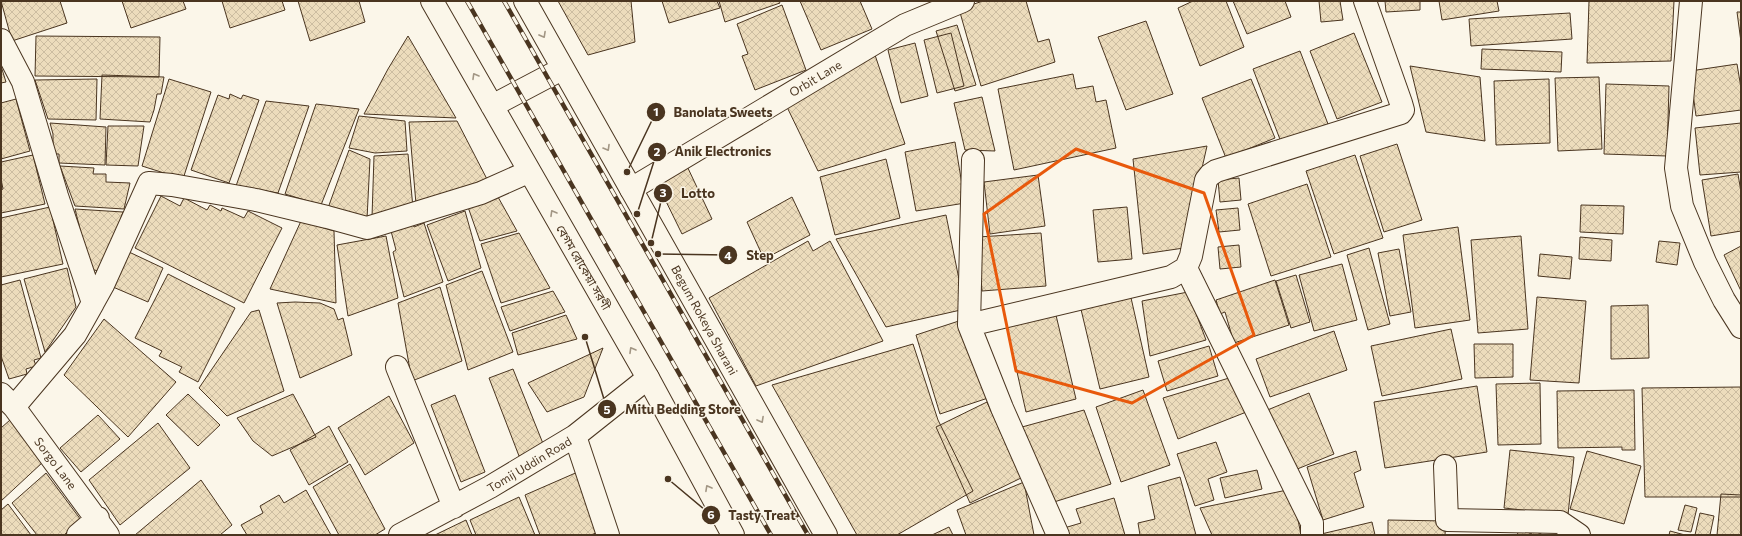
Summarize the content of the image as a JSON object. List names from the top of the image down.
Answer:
{
  "streets": {
    "street": [
      "Orbit Lane",
      "বেগম রোকেয়া সরণী",
      "Begum Rokeya Sharani",
      "Sorgo Lane",
      "Tomij Uddin Road"
    ]
  },
  "crossings": [
    ["Orbit Lane", "Begum Rokeya Sharani"],
    ["বেগম রোকেয়া সরণী", "Tomij Uddin Road"]
  ],
  "one_way": ["বেগম রোকেয়া সরণী", "Begum Rokeya Sharani"],
  "places": [
    "Banolata Sweets",
    "Anik Electronics",
    "Lotto",
    "Step",
    "Mitu Bedding Store",
    "Tasty Treat"
  ]
}
